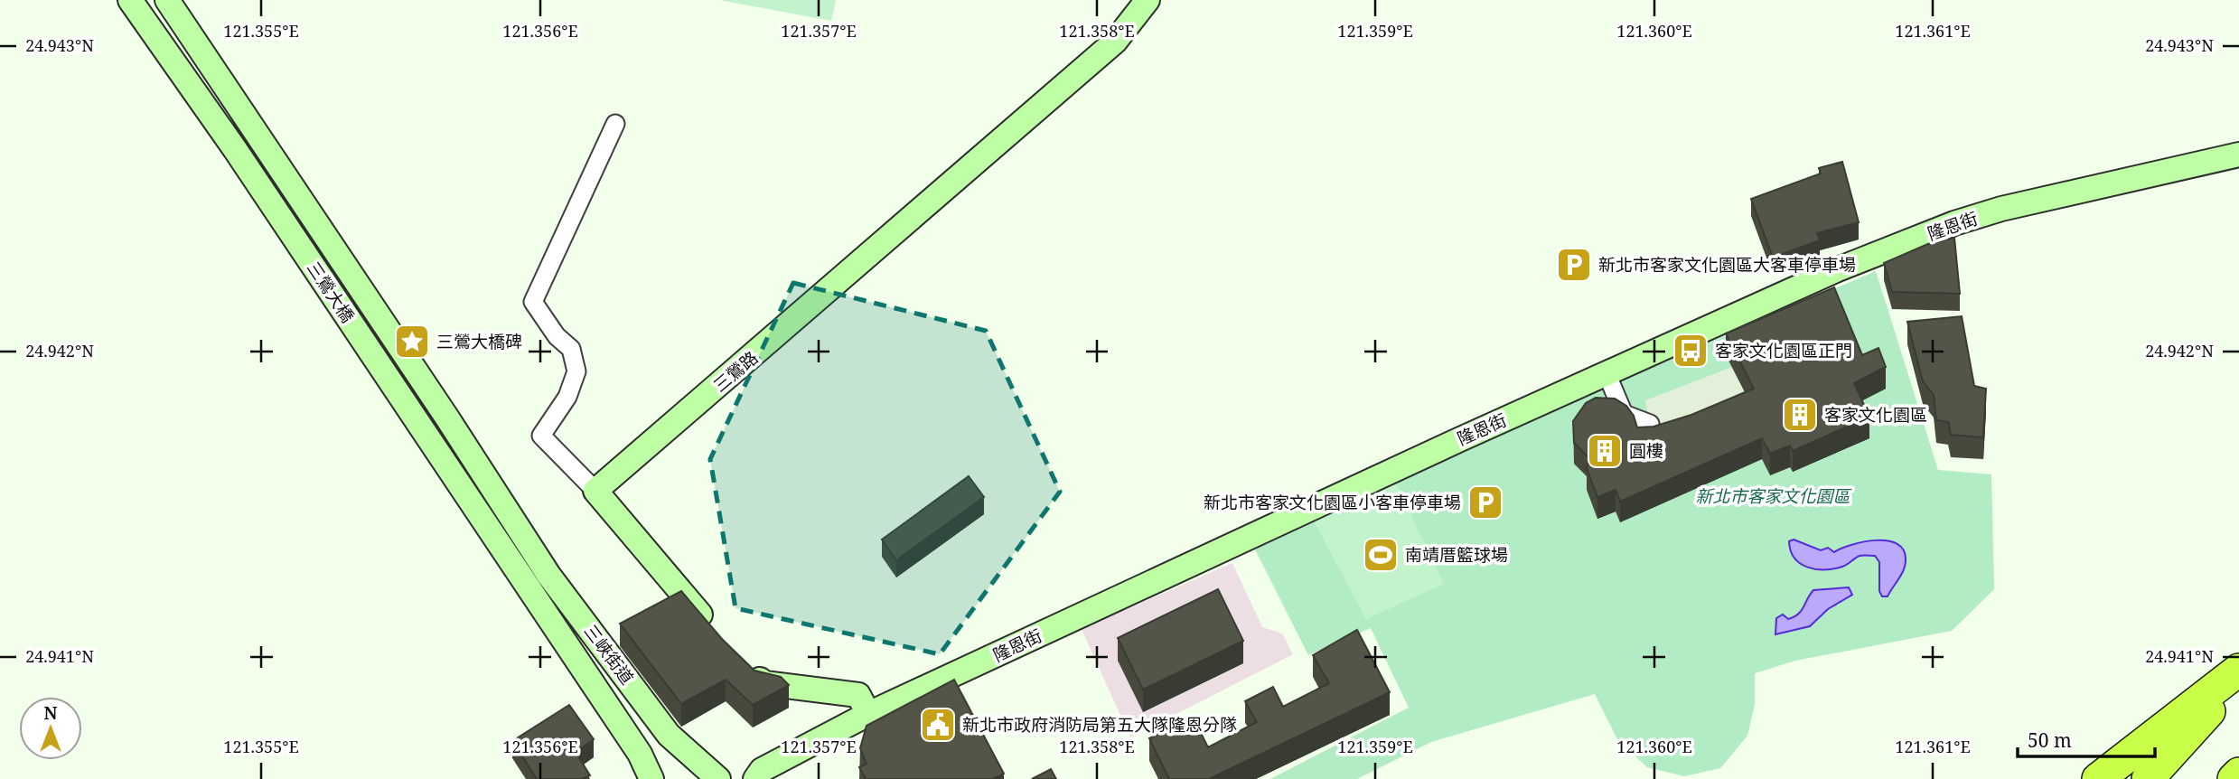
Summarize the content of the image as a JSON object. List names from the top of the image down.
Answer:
{
  "streets": {
    "street": [
      "隆恩街",
      "三鶯大橋",
      "三鶯路",
      "三峽街道"
    ]
  },
  "crossings": [
    ["三鶯大橋", "三峽街道"]
  ],
  "parks": ["新北市客家文化園區"],
  "places": {
    "parking": ["新北市客家文化園區大客車停車場", "新北市客家文化園區小客車停車場"],
    "place": ["三鶯大橋碑"],
    "bus stop": ["客家文化園區正門"],
    "building": ["客家文化園區", "圓樓"],
    "sports": ["南靖厝籃球場"],
    "public building": ["新北市政府消防局第五大隊隆恩分隊"]
  },
  "scale_bar": "50 m",
  "north": "top",
  "coordinates": [
    "121.355°E",
    "121.356°E",
    "121.357°E",
    "121.358°E",
    "121.359°E",
    "121.360°E",
    "121.361°E",
    "24.943°N",
    "24.942°N",
    "24.941°N"
  ]
}
